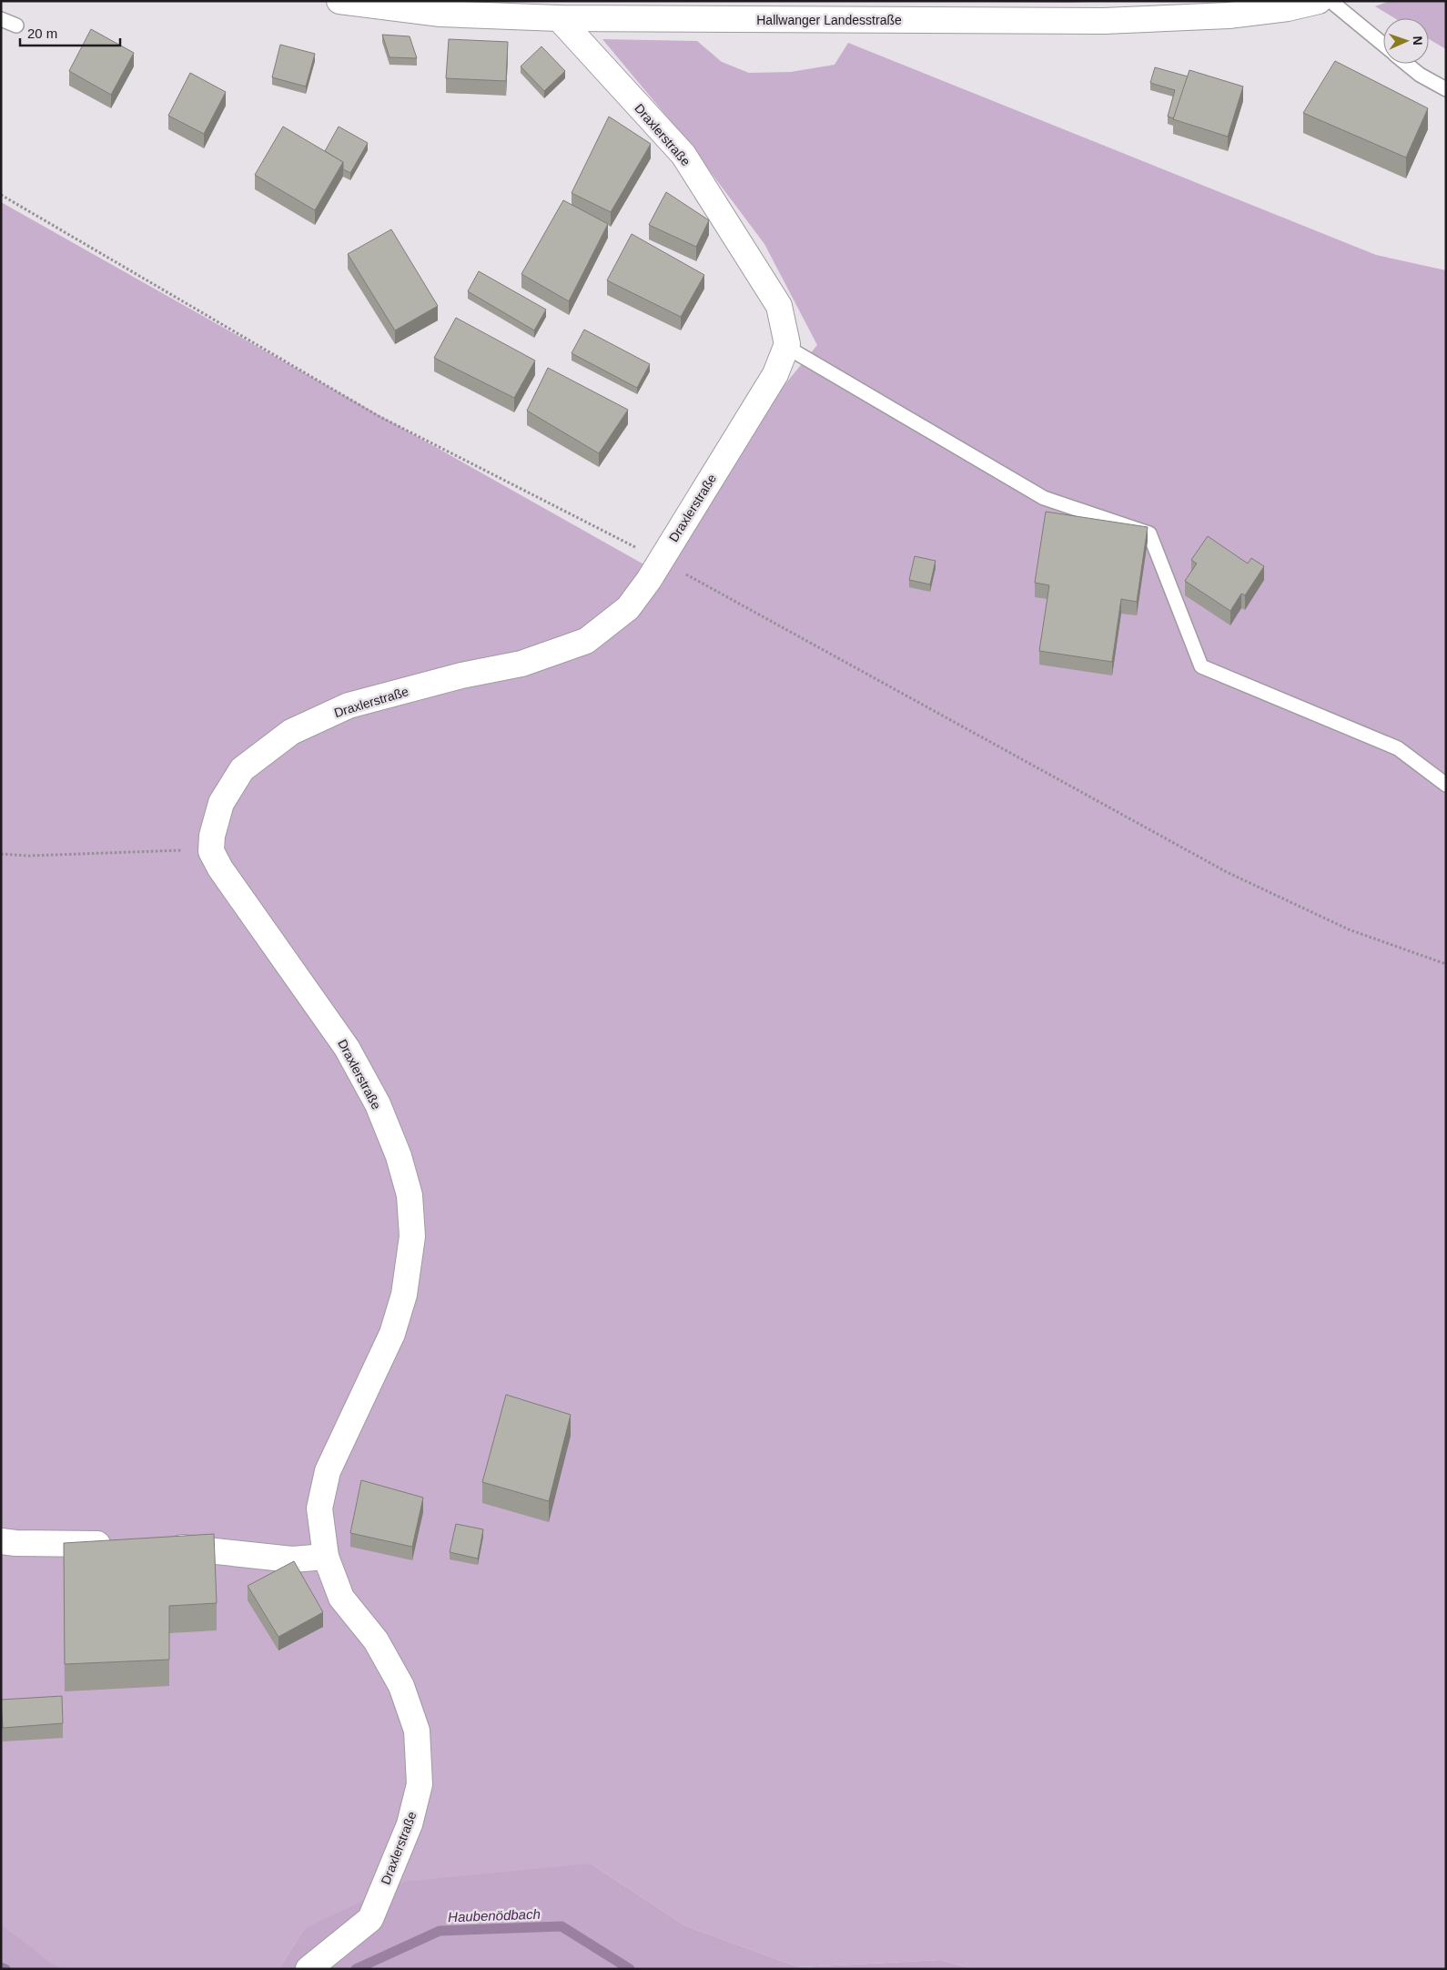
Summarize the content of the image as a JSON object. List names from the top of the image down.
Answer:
{
  "streets": {
    "street": ["Hallwanger Landesstraße", "Draxlerstraße"]
  },
  "crossings": [
    ["Hallwanger Landesstraße", "Draxlerstraße"]
  ],
  "water": ["Haubenödbach"],
  "scale_bar": "20 m",
  "north": "right"
}
